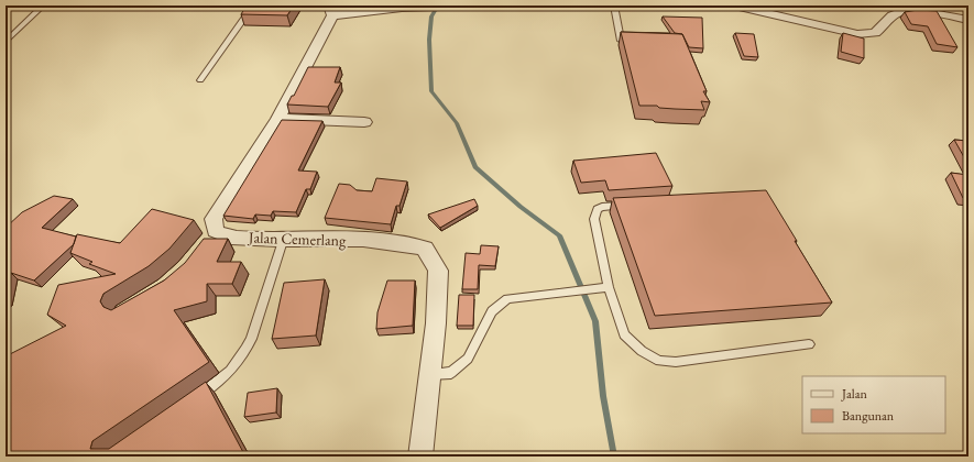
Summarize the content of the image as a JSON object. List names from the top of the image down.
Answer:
{
  "streets": {
    "street": ["Jalan Cemerlang"]
  },
  "legend": ["Jalan", "Bangunan"]
}
